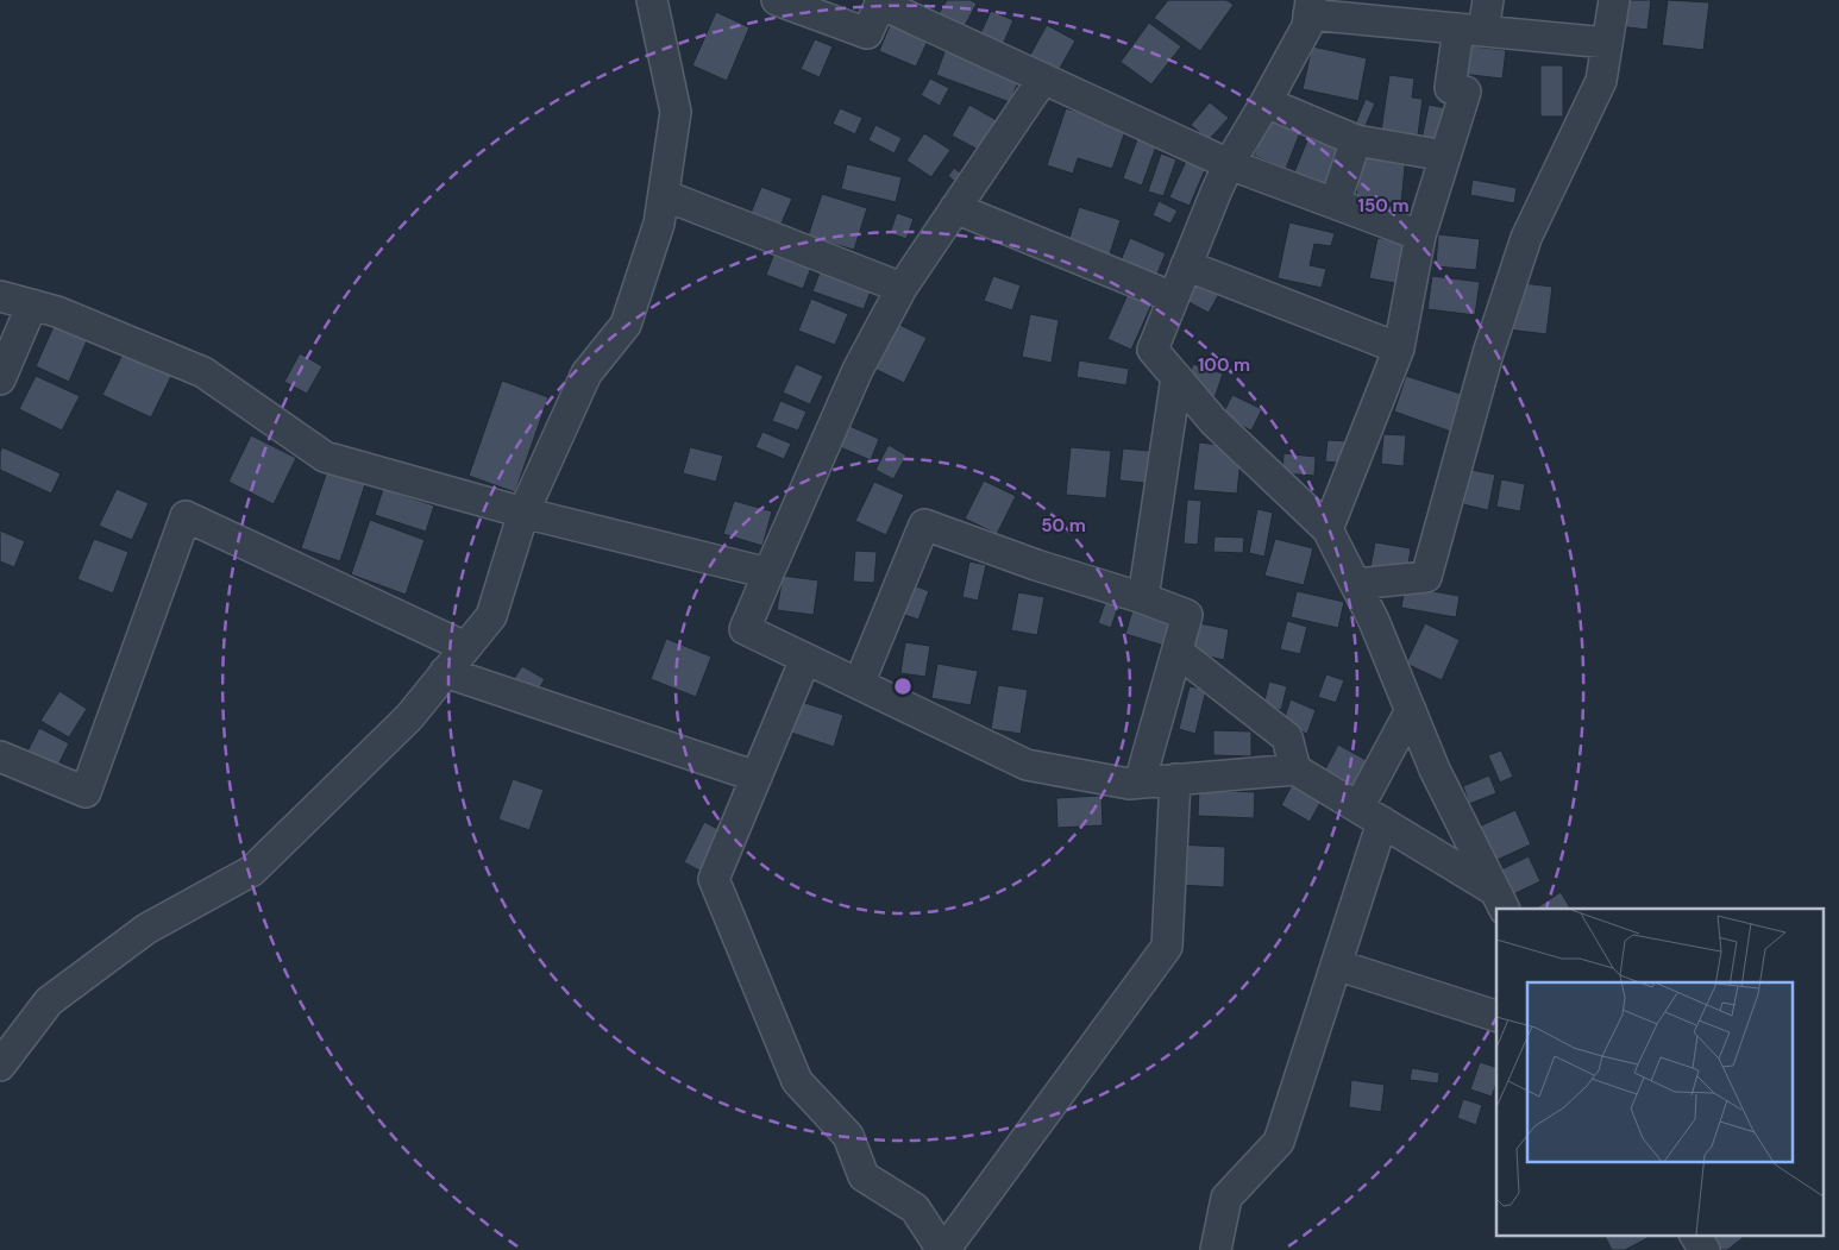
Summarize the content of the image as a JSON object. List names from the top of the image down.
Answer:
{
  "rings": ["150 m", "100 m", "50 m"]
}
